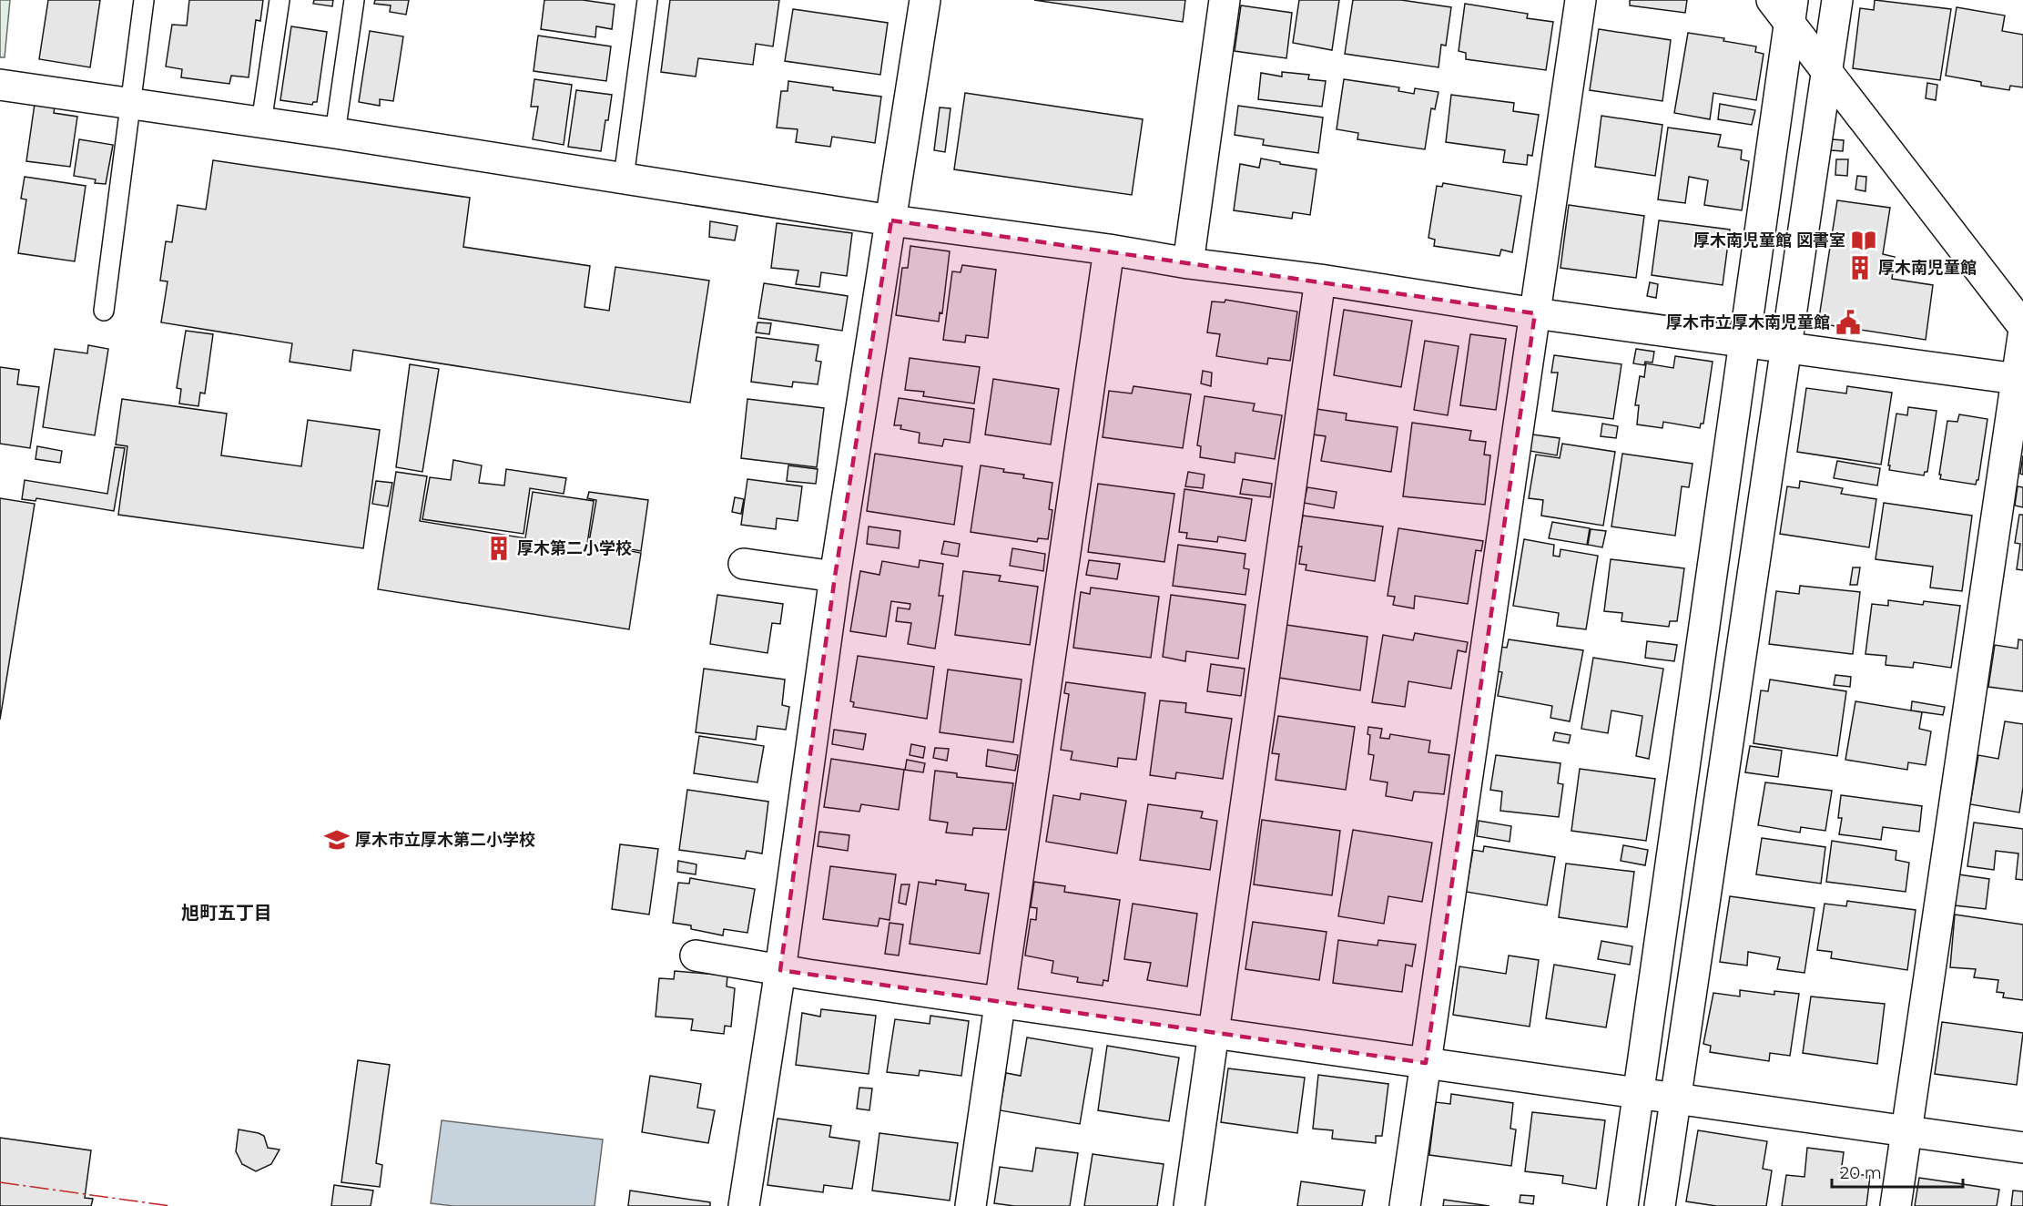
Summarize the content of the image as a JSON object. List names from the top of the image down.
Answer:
{
  "districts": ["旭町五丁目"],
  "places": {
    "library": ["厚木南児童館 図書室"],
    "building": ["厚木南児童館", "厚木第二小学校"],
    "public building": ["厚木市立厚木南児童館"],
    "school or university": ["厚木市立厚木第二小学校"]
  },
  "scale_bar": "20 m"
}
